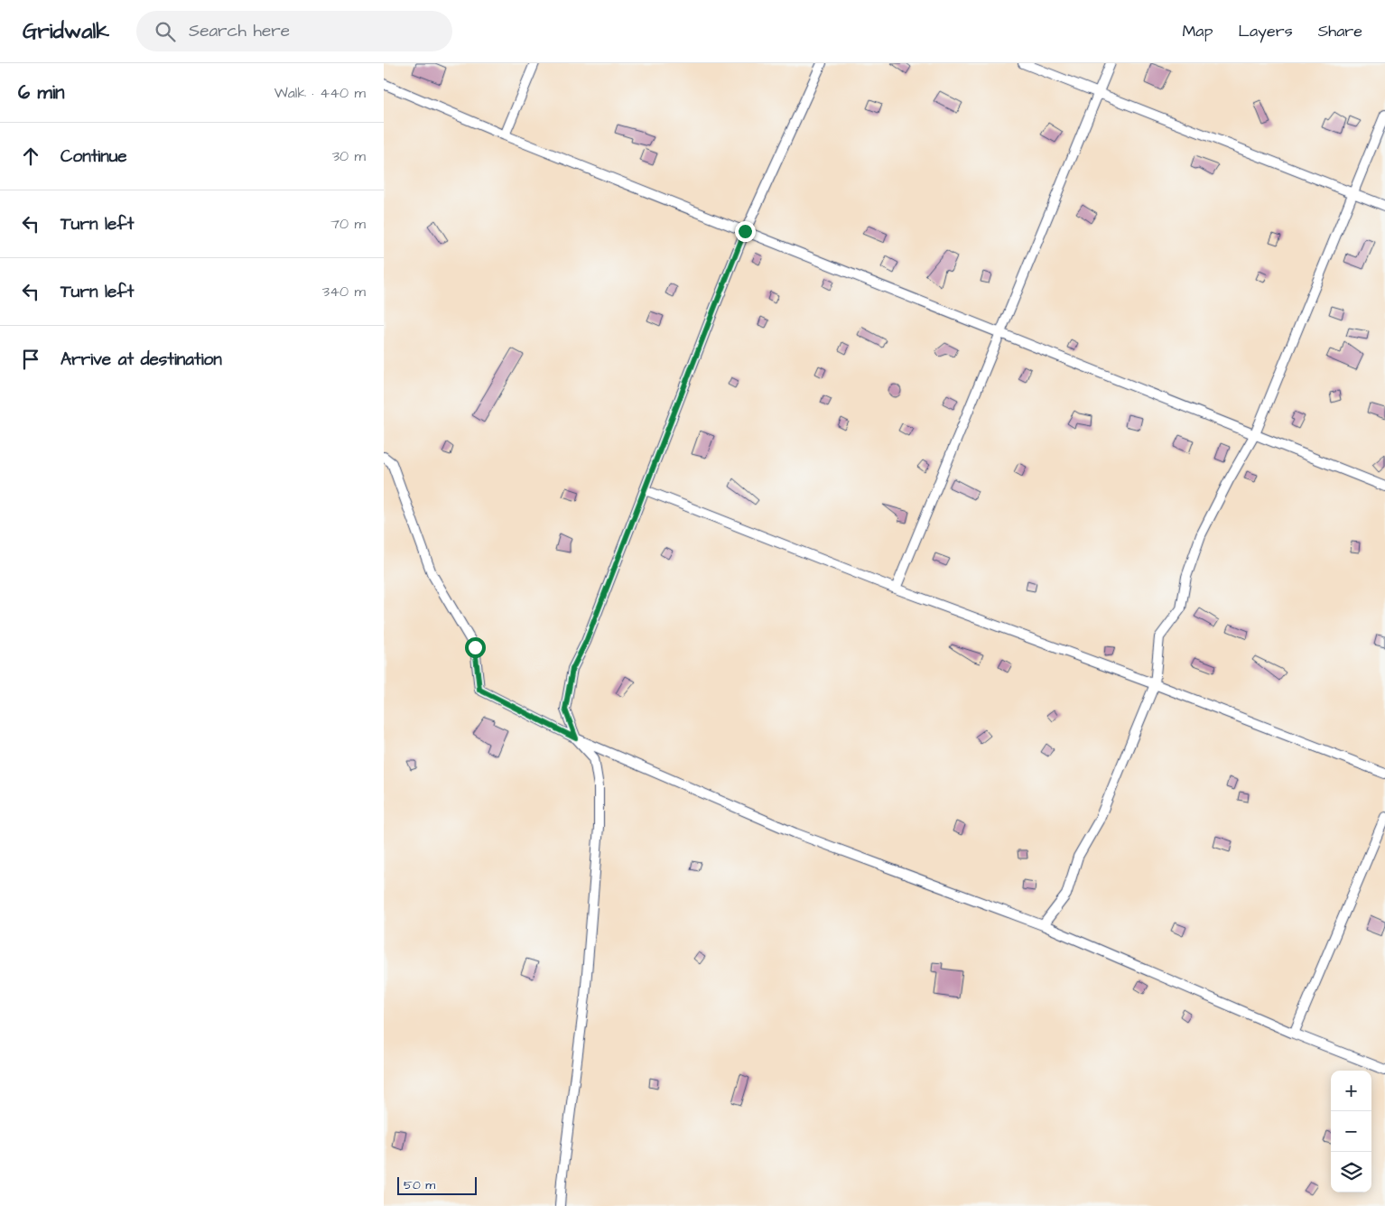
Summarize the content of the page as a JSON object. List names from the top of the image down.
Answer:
{
  "scale_bar": "50 m",
  "page": {
    "header": "Gridwalk",
    "search": "Search here",
    "nav": ["Map", "Layers", "Share"],
    "heading": ["6 min", "Walk · 440 m"],
    "list": [
      ["Continue", "30 m"],
      ["Turn left", "70 m"],
      ["Turn left", "340 m"],
      "Arrive at destination"
    ],
    "map_buttons": ["+", "−"],
    "scale": "50 m"
  }
}
